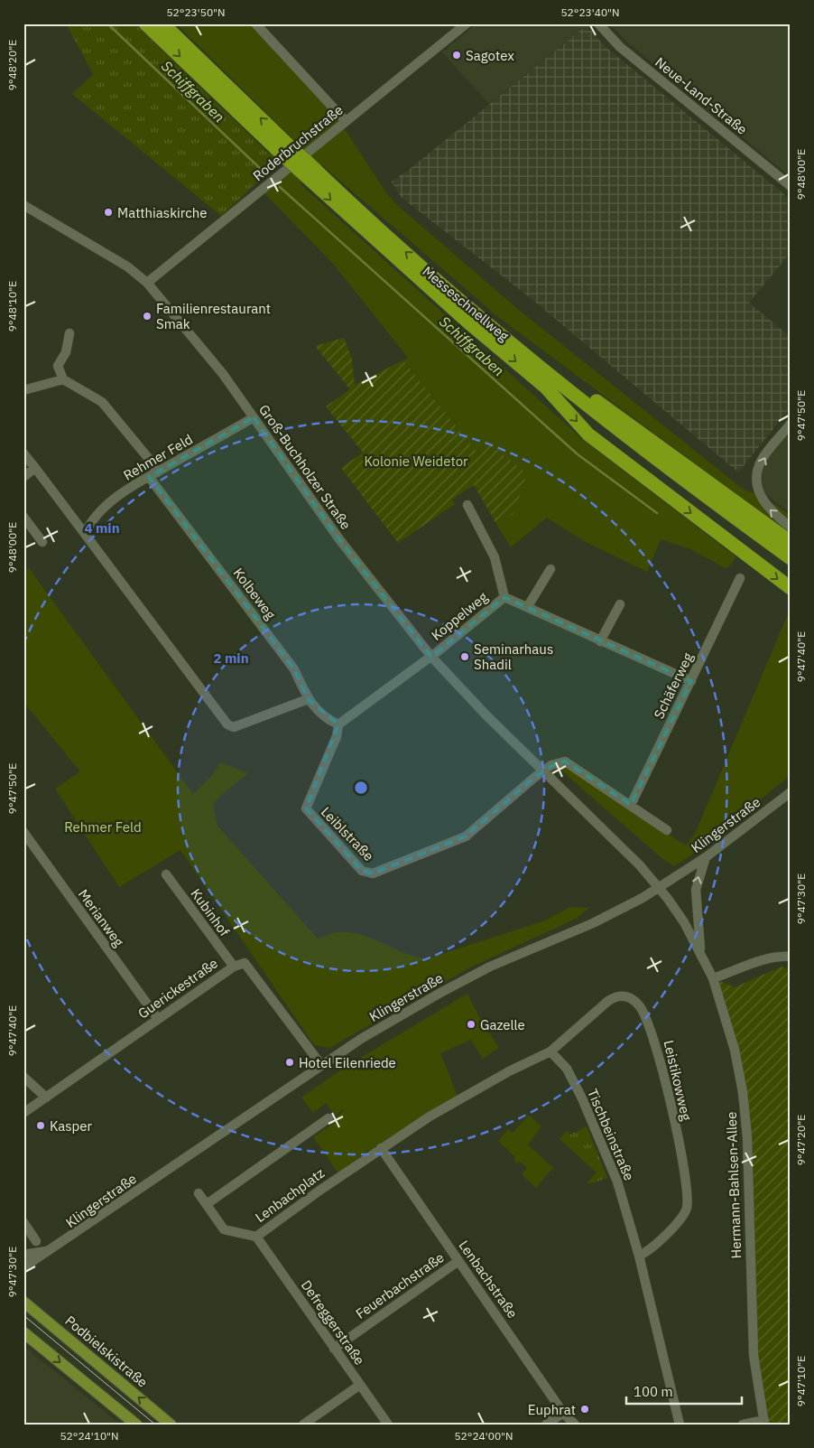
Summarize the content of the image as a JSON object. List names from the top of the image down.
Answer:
{
  "streets": {
    "highway": ["Messeschnellweg"],
    "main road": ["Podbielskistraße"],
    "street": [
      "Neue-Land-Straße",
      "Roderbruchstraße",
      "Rehmer Feld",
      "Groß-Buchholzer Straße",
      "Kolbeweg",
      "Koppelweg",
      "Schäferweg",
      "Klingerstraße",
      "Leiblstraße",
      "Kubinhof",
      "Merianweg",
      "Guerickestraße",
      "Leistikowweg",
      "Tischbeinstraße",
      "Hermann-Bahlsen-Allee",
      "Lenbachplatz",
      "Lenbachstraße",
      "Feuerbachstraße",
      "Defreggerstraße"
    ]
  },
  "crossings": [
    ["Roderbruchstraße", "Groß-Buchholzer Straße"],
    ["Rehmer Feld", "Groß-Buchholzer Straße"],
    ["Rehmer Feld", "Kolbeweg"],
    ["Groß-Buchholzer Straße", "Koppelweg"],
    ["Groß-Buchholzer Straße", "Klingerstraße"],
    ["Groß-Buchholzer Straße", "Leiblstraße"],
    ["Groß-Buchholzer Straße", "Hermann-Bahlsen-Allee"],
    ["Kolbeweg", "Leiblstraße"],
    ["Koppelweg", "Schäferweg"],
    ["Klingerstraße", "Guerickestraße"],
    ["Klingerstraße", "Hermann-Bahlsen-Allee"],
    ["Kubinhof", "Guerickestraße"],
    ["Merianweg", "Guerickestraße"],
    ["Leistikowweg", "Tischbeinstraße"],
    ["Lenbachplatz", "Lenbachstraße"],
    ["Lenbachplatz", "Defreggerstraße"],
    ["Lenbachstraße", "Feuerbachstraße"],
    ["Feuerbachstraße", "Defreggerstraße"]
  ],
  "water": ["Schiffgraben"],
  "parks": ["Kolonie Weidetor", "Rehmer Feld"],
  "places": [
    "Sagotex",
    "Matthiaskirche",
    "Familienrestaurant Smak",
    "Seminarhaus Shadil",
    "Gazelle",
    "Hotel Eilenriede",
    "Kasper",
    "Euphrat"
  ],
  "scale_bar": "100 m",
  "coordinates": [
    "52°23'50\"N",
    "52°23'40\"N",
    "9°48'20\"E",
    "9°48'00\"E",
    "9°48'10\"E",
    "9°47'50\"E",
    "9°47'40\"E",
    "9°47'30\"E",
    "9°47'20\"E",
    "9°47'10\"E",
    "52°24'10\"N",
    "52°24'00\"N"
  ],
  "rings": ["4 min", "2 min"]
}
